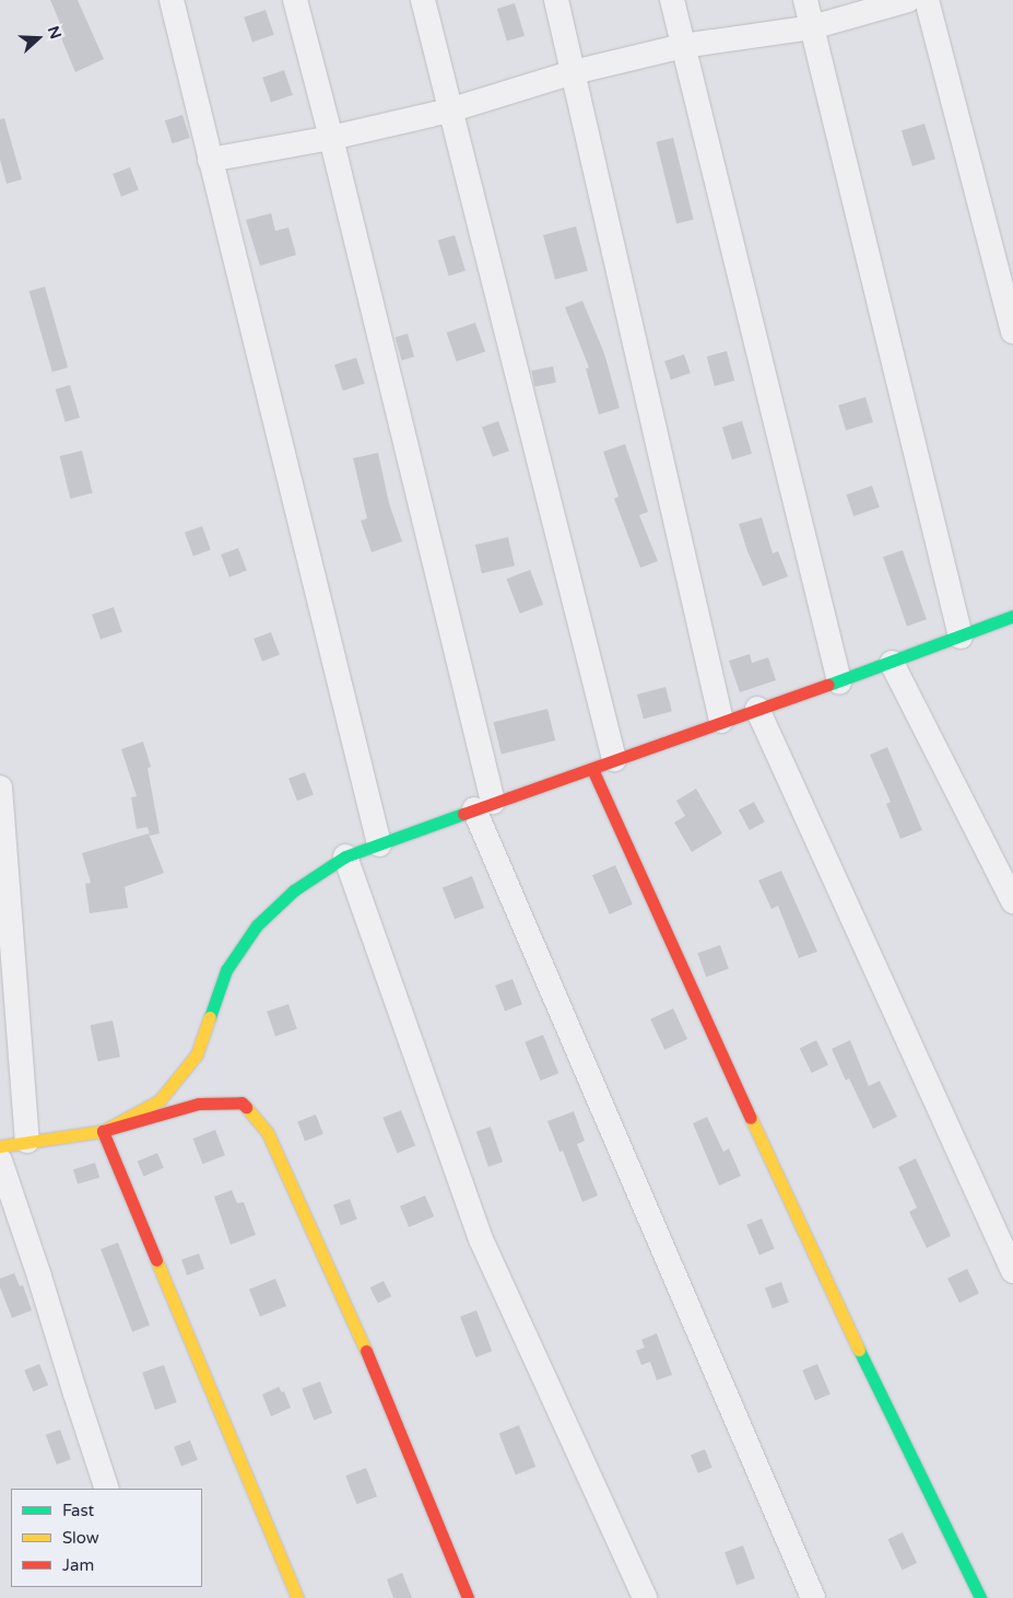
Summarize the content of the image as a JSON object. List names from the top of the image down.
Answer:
{
  "legend": ["Fast", "Slow", "Jam"],
  "north": "right"
}
